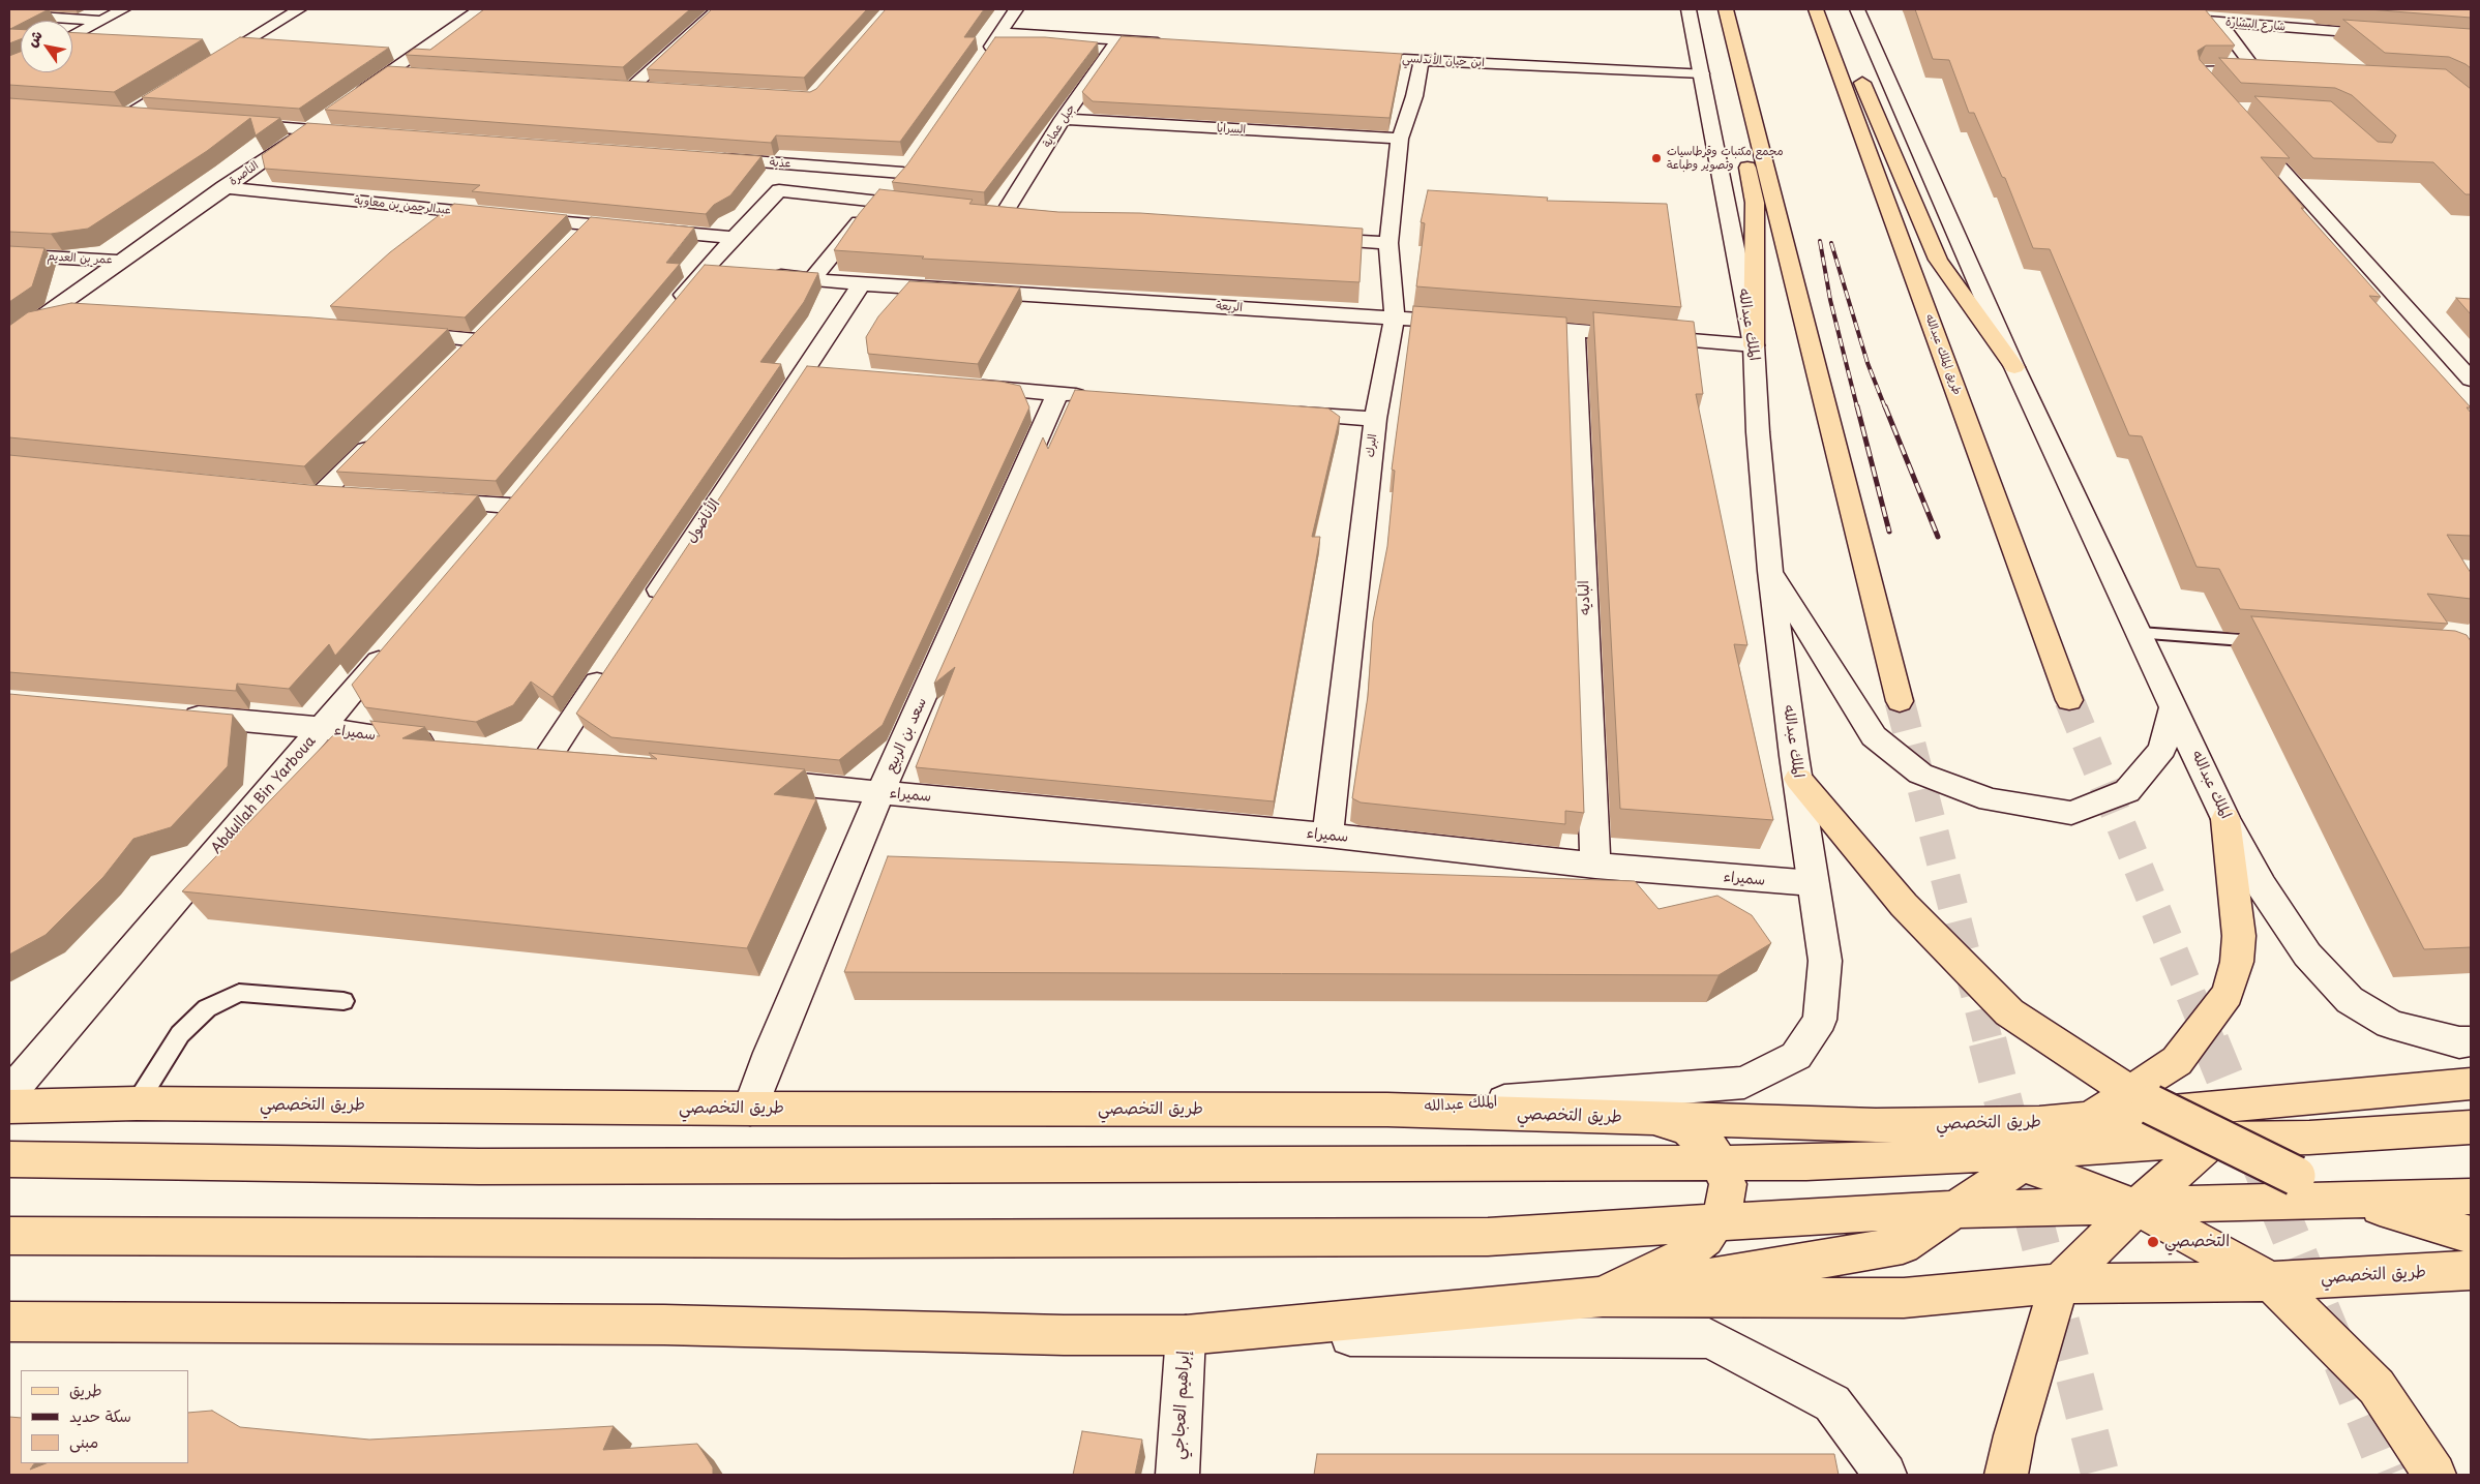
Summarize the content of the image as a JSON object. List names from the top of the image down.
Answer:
{
  "streets": {
    "main road": ["طريق الملك عبدالله", "طريق التخصصي"],
    "street": [
      "شارع البشارة",
      "ابن حيان الأندلسي",
      "جبل عماية",
      "السرايا",
      "عذبة",
      "الناصرة",
      "عبدالرحمن بن معاوية",
      "عمر بن العديم",
      "الريعة",
      "الملك عبدالله",
      "البرك",
      "الأناضول",
      "الباديه",
      "سميراء",
      "سعد بن الربيع",
      "Abdullah Bin Yarboua",
      "إبراهيم العجاجي"
    ]
  },
  "crossings": [
    ["ابن حيان الأندلسي", "الملك عبدالله"],
    ["ابن حيان الأندلسي", "البرك"],
    ["جبل عماية", "السرايا"],
    ["السرايا", "البرك"],
    ["الناصرة", "عبدالرحمن بن معاوية"],
    ["الناصرة", "عمر بن العديم"],
    ["الريعة", "البرك"],
    ["الريعة", "الأناضول"],
    ["الملك عبدالله", "سميراء"],
    ["الملك عبدالله", "طريق التخصصي"],
    ["البرك", "سميراء"],
    ["الباديه", "سميراء"],
    ["سميراء", "سعد بن الربيع"],
    ["سميراء", "Abdullah Bin Yarboua"],
    ["سعد بن الربيع", "طريق التخصصي"],
    ["طريق التخصصي", "إبراهيم العجاجي"]
  ],
  "places": ["مجمع مكتبات وقرطاسيات وتصوير وطباعة", "التخصصي"],
  "legend": ["طريق", "سكة حديد", "مبنى"],
  "north": "top left"
}
